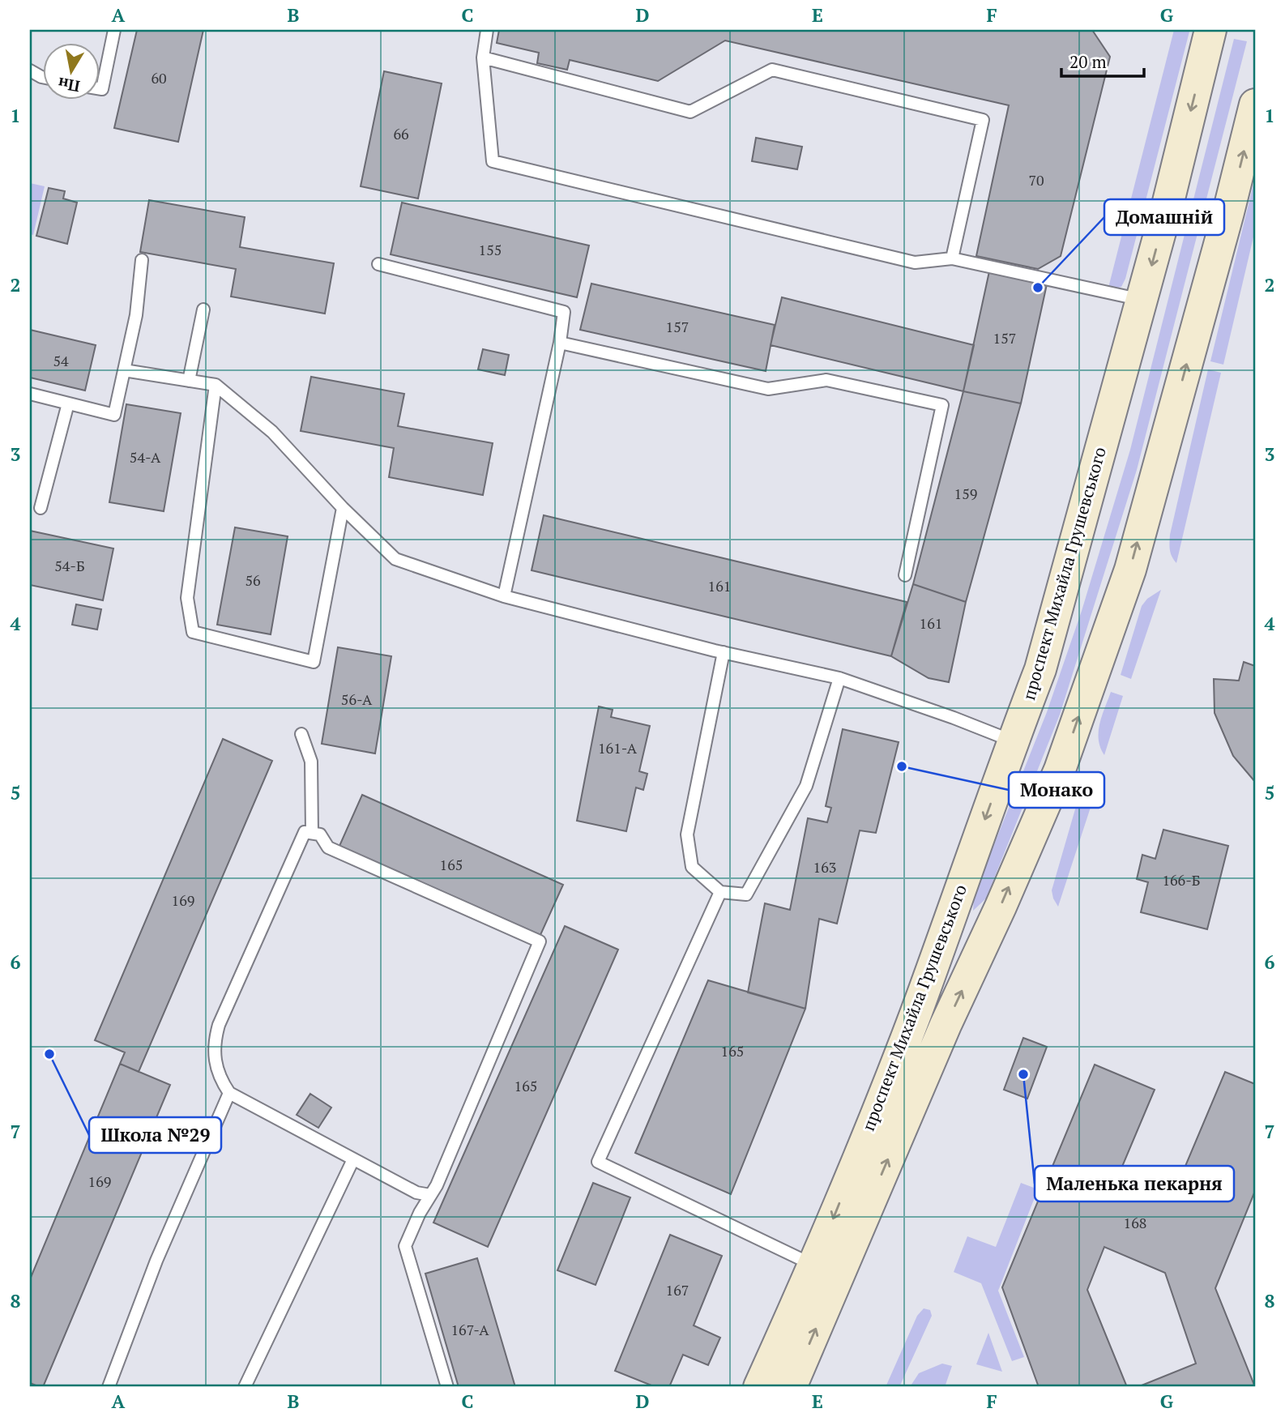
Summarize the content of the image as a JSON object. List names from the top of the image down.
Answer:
{
  "streets": {
    "main road": ["проспект Михайла Грушевського"]
  },
  "places": [
    "Домашній",
    "Монако",
    "Школа №29",
    "Маленька пекарня"
  ],
  "house_numbers": [
    "60",
    "66",
    "70",
    "155",
    "157",
    "157",
    "54",
    "54-А",
    "159",
    "54-Б",
    "56",
    "161",
    "161",
    "56-А",
    "161-А",
    "165",
    "163",
    "166-Б",
    "169",
    "165",
    "165",
    "169",
    "168",
    "167",
    "167-А"
  ],
  "scale_bar": "20 m",
  "north": "bottom",
  "grid": {
    "columns": [
      "A",
      "B",
      "C",
      "D",
      "E",
      "F",
      "G"
    ],
    "rows": [
      "1",
      "2",
      "3",
      "4",
      "5",
      "6",
      "7",
      "8"
    ]
  }
}
